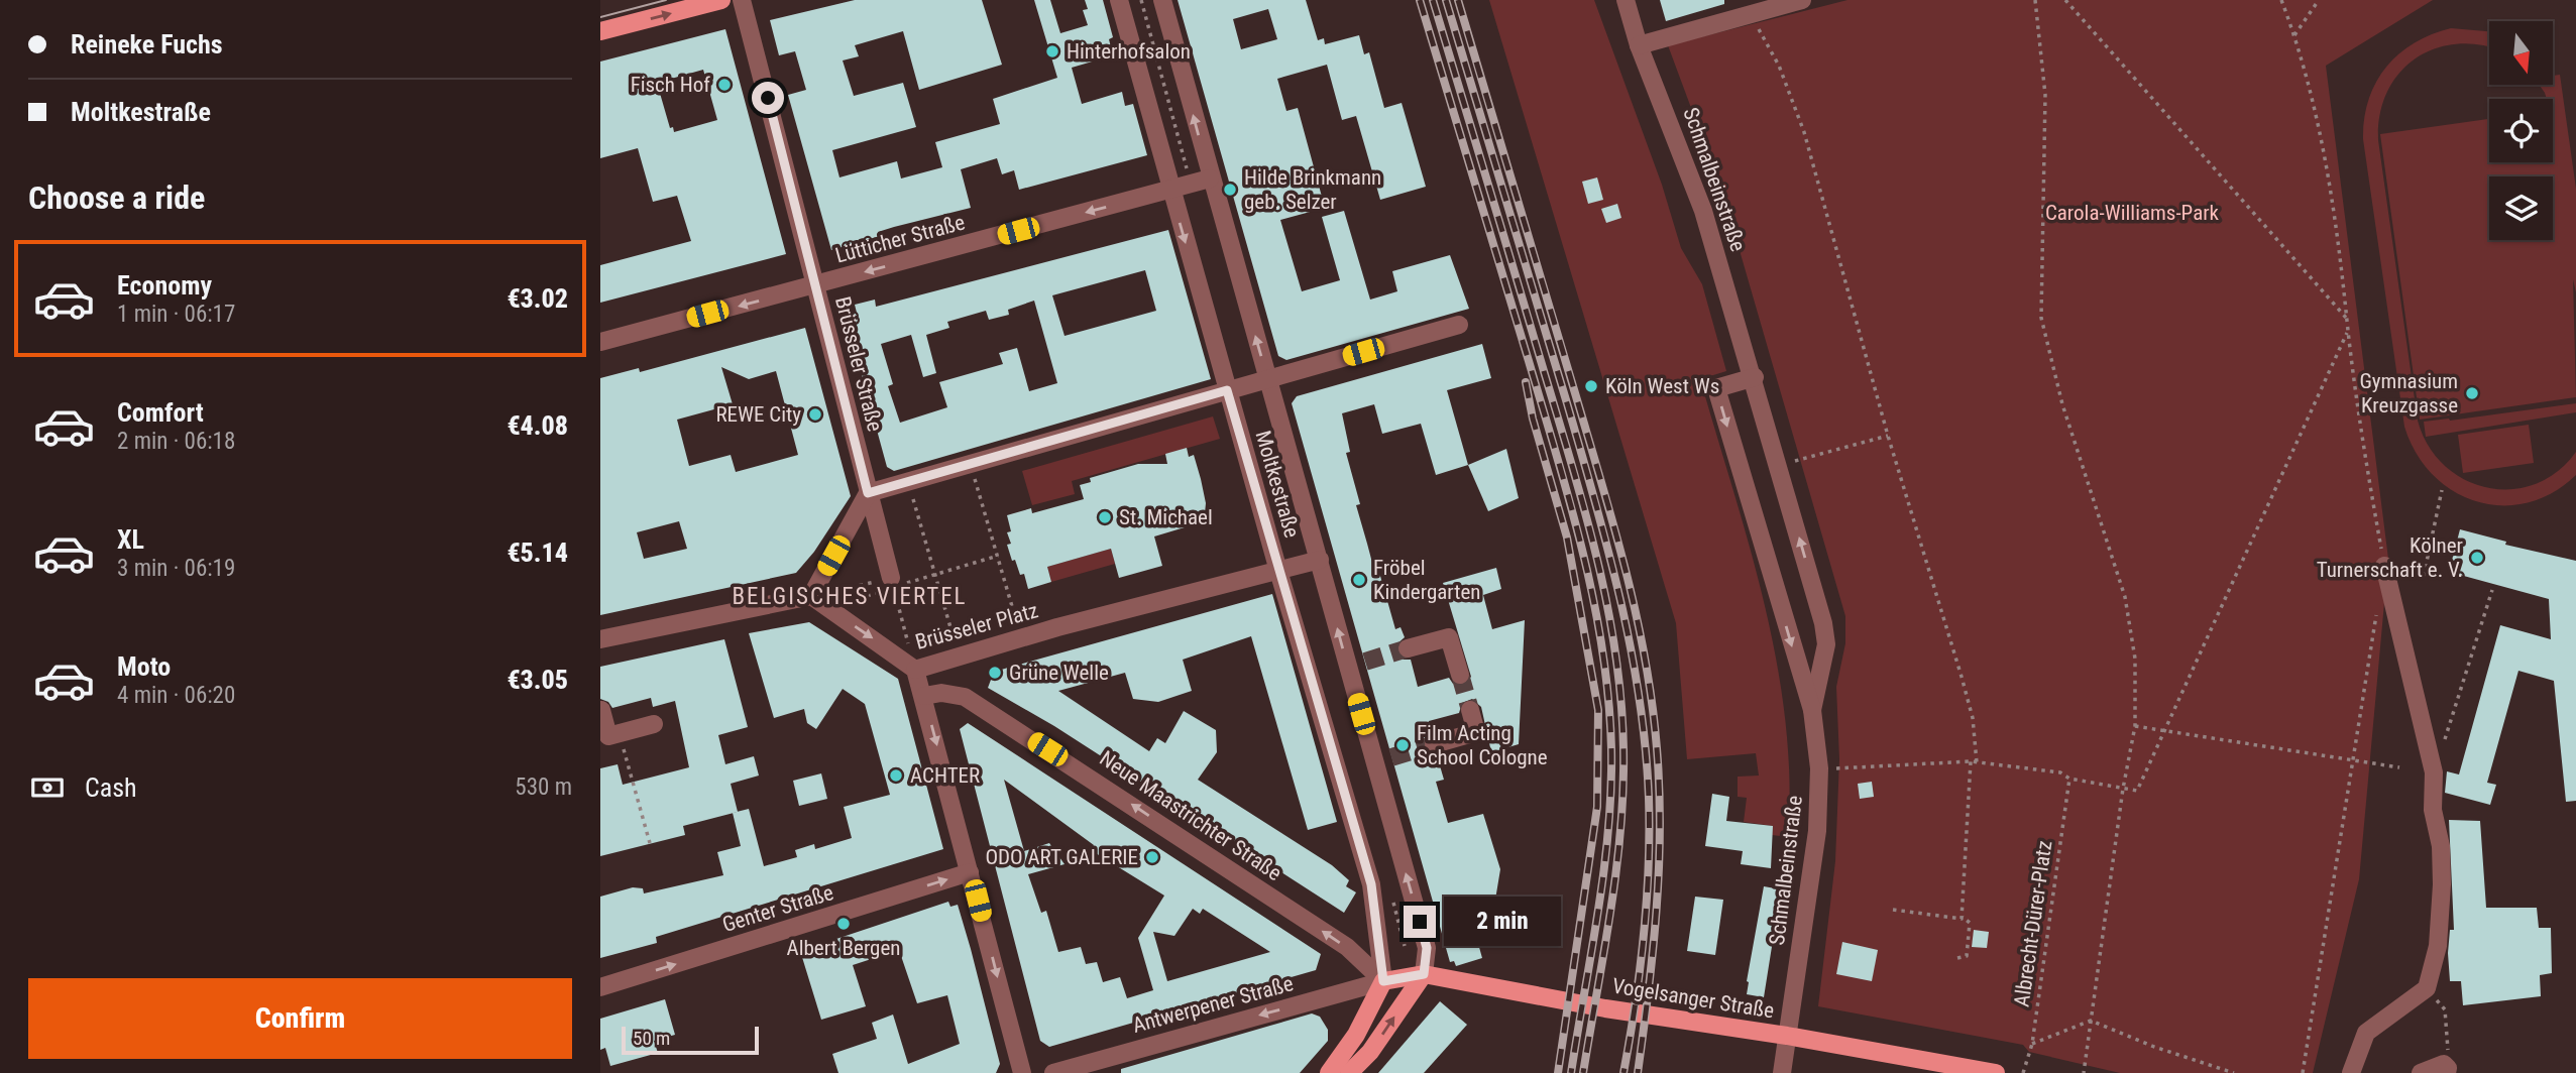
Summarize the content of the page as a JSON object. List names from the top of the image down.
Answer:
{
  "streets": {
    "main road": ["Vogelsanger Straße"],
    "street": [
      "Schmalbeinstraße",
      "Lütticher Straße",
      "Brüsseler Straße",
      "Moltkestraße",
      "Brüsseler Platz",
      "Neue Maastrichter Straße",
      "Genter Straße",
      "Antwerpener Straße"
    ],
    "path": ["Albrecht-Dürer-Platz"]
  },
  "crossings": [
    ["Schmalbeinstraße", "Vogelsanger Straße"],
    ["Lütticher Straße", "Brüsseler Straße"],
    ["Lütticher Straße", "Moltkestraße"],
    ["Moltkestraße", "Brüsseler Platz"],
    ["Moltkestraße", "Neue Maastrichter Straße"],
    ["Moltkestraße", "Vogelsanger Straße"],
    ["Moltkestraße", "Antwerpener Straße"],
    ["Neue Maastrichter Straße", "Vogelsanger Straße"],
    ["Neue Maastrichter Straße", "Antwerpener Straße"],
    ["Vogelsanger Straße", "Antwerpener Straße"]
  ],
  "one_way": [
    "Lütticher Straße",
    "Neue Maastrichter Straße",
    "Genter Straße",
    "Antwerpener Straße"
  ],
  "districts": ["BELGISCHES VIERTEL"],
  "parks": ["Carola-Williams-Park"],
  "places": [
    "Hinterhofsalon",
    "Fisch Hof",
    "Hilde Brinkmann geb. Selzer",
    "Köln West Ws",
    "Gymnasium Kreuzgasse",
    "REWE City",
    "St. Michael",
    "Kölner Turnerschaft e. V.",
    "Fröbel Kindergarten",
    "Grüne Welle",
    "Film Acting School Cologne",
    "ACHTER",
    "ODO ART GALERIE",
    "Albert Bergen"
  ],
  "scale_bar": "50 m",
  "north": "bottom",
  "page": {
    "banner": ["Reineke Fuchs", "Moltkestraße"],
    "heading": "Choose a ride",
    "list": [
      {
        "name": "Economy",
        "note": "1 min · 06:17",
        "value": "€3.02"
      },
      {
        "name": "Comfort",
        "note": "2 min · 06:18",
        "value": "€4.08"
      },
      {
        "name": "XL",
        "note": "3 min · 06:19",
        "value": "€5.14"
      },
      {
        "name": "Moto",
        "note": "4 min · 06:20",
        "value": "€3.05"
      }
    ],
    "pay": ["Cash", "530 m"],
    "bubble": "2 min",
    "buttons": "Confirm",
    "scale": "50 m"
  }
}
